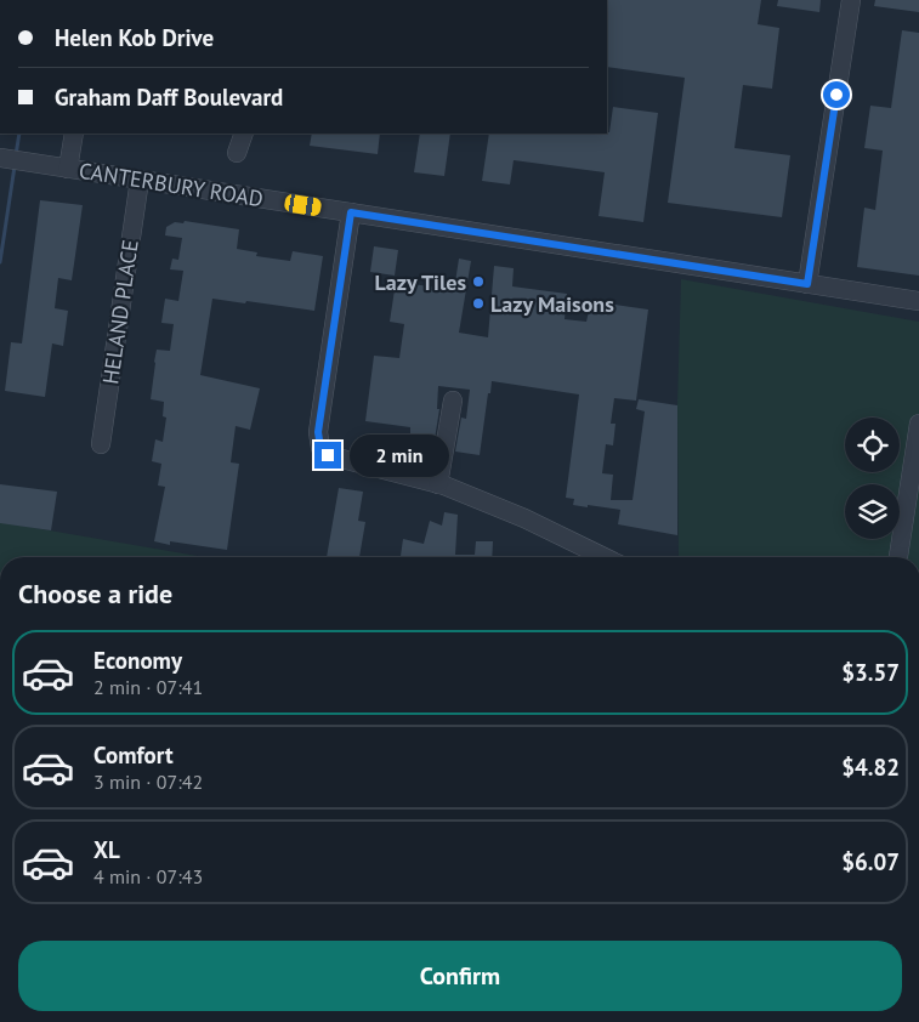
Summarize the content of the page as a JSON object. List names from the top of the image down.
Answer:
{
  "streets": {
    "street": ["CANTERBURY ROAD", "HELAND PLACE"]
  },
  "crossings": [
    ["CANTERBURY ROAD", "HELAND PLACE"]
  ],
  "places": ["Lazy Tiles", "Lazy Maisons"],
  "page": {
    "banner": ["Helen Kob Drive", "Graham Daff Boulevard"],
    "bubble": "2 min",
    "heading": "Choose a ride",
    "list": [
      {
        "name": "Economy",
        "note": "2 min · 07:41",
        "value": "$3.57"
      },
      {
        "name": "Comfort",
        "note": "3 min · 07:42",
        "value": "$4.82"
      },
      {
        "name": "XL",
        "note": "4 min · 07:43",
        "value": "$6.07"
      }
    ],
    "buttons": "Confirm"
  }
}
